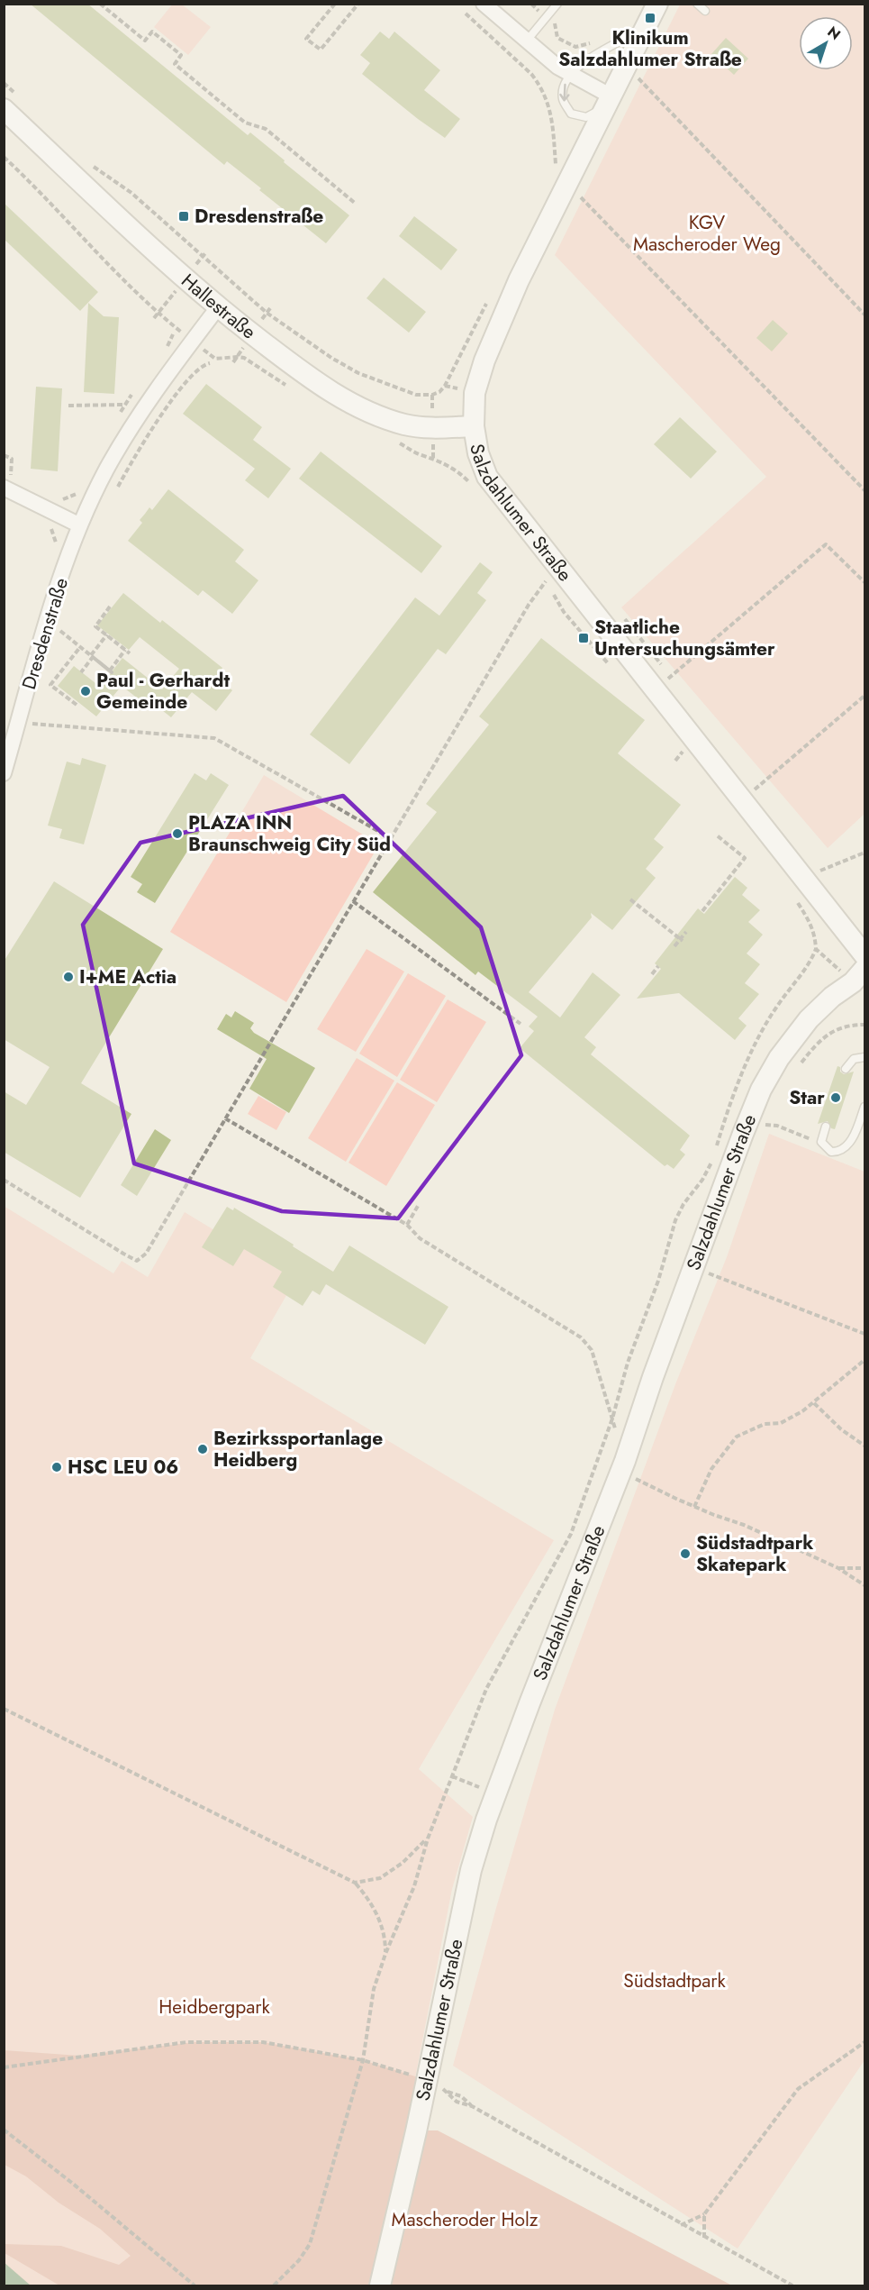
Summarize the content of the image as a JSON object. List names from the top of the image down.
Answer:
{
  "streets": {
    "main road": ["Hallestraße", "Salzdahlumer Straße"],
    "street": ["Dresdenstraße"]
  },
  "crossings": [
    ["Hallestraße", "Salzdahlumer Straße"],
    ["Hallestraße", "Dresdenstraße"]
  ],
  "parks": [
    "KGV Mascheroder Weg",
    "Südstadtpark",
    "Heidbergpark",
    "Mascheroder Holz"
  ],
  "places": {
    "transit": ["Klinikum Salzdahlumer Straße", "Dresdenstraße", "Staatliche Untersuchungsämter"],
    "other": [
      "Paul - Gerhardt Gemeinde",
      "PLAZA INN Braunschweig City Süd",
      "I+ME Actia",
      "Star",
      "Bezirkssportanlage Heidberg",
      "HSC LEU 06",
      "Südstadtpark Skatepark"
    ]
  },
  "north": "top right"
}
